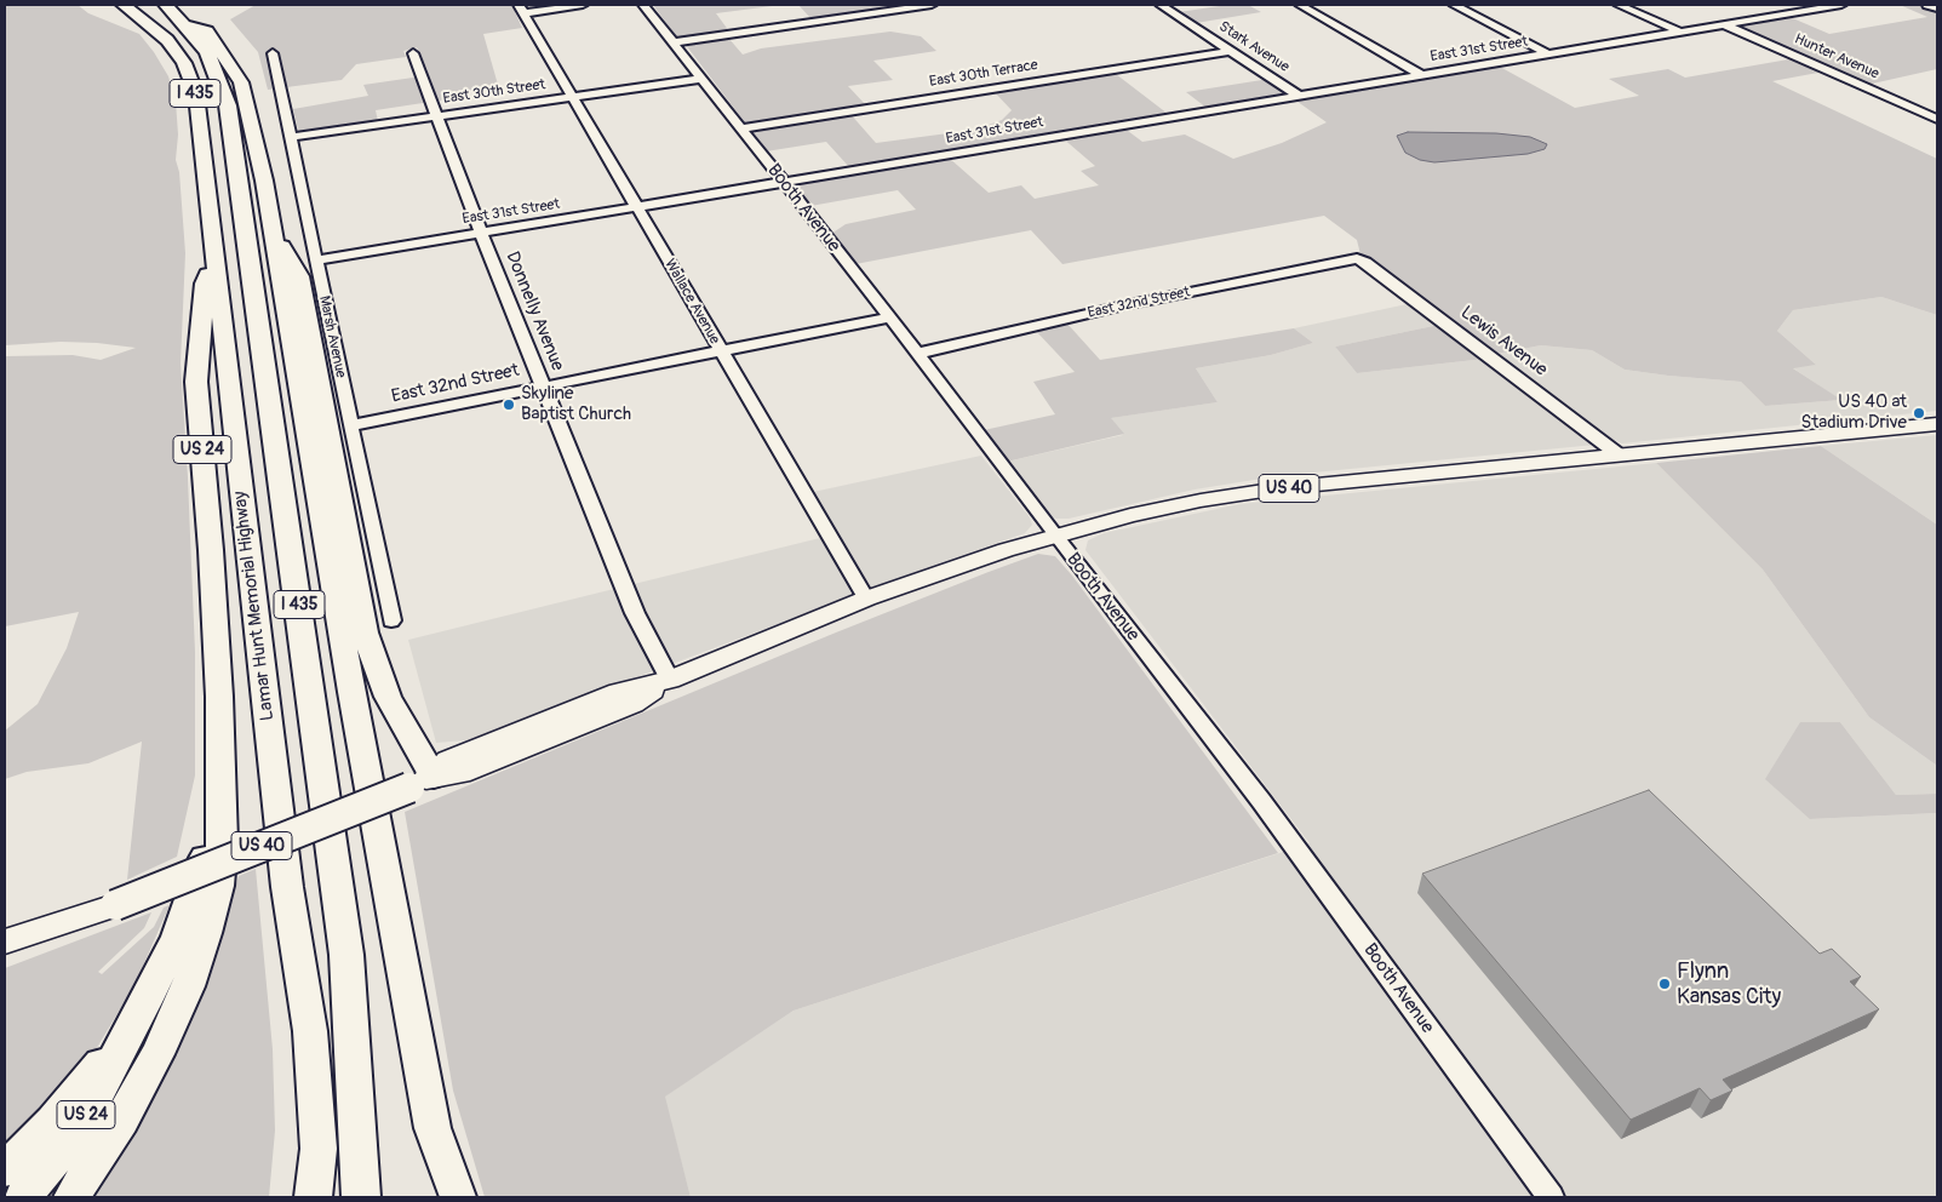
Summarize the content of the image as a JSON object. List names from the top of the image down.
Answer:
{
  "streets": {
    "highway": ["I 435", "US 24", "Lamar Hunt Memorial Highway"],
    "main road": ["US 40"],
    "street": [
      "Stark Avenue",
      "East 31st Street",
      "Hunter Avenue",
      "East 30th Terrace",
      "East 30th Street",
      "Booth Avenue",
      "Wallace Avenue",
      "East 32nd Street",
      "Donnelly Avenue",
      "Marsh Avenue",
      "Lewis Avenue"
    ]
  },
  "crossings": [
    ["Stark Avenue", "East 31st Street"],
    ["Stark Avenue", "East 30th Terrace"],
    ["East 31st Street", "Hunter Avenue"],
    ["East 31st Street", "Booth Avenue"],
    ["East 31st Street", "Wallace Avenue"],
    ["East 31st Street", "Donnelly Avenue"],
    ["East 31st Street", "Marsh Avenue"],
    ["East 30th Terrace", "Booth Avenue"],
    ["East 30th Street", "Booth Avenue"],
    ["East 30th Street", "Wallace Avenue"],
    ["East 30th Street", "Donnelly Avenue"],
    ["East 30th Street", "Marsh Avenue"],
    ["Booth Avenue", "East 32nd Street"],
    ["Booth Avenue", "US 40"],
    ["Wallace Avenue", "East 32nd Street"],
    ["Wallace Avenue", "US 40"],
    ["East 32nd Street", "Donnelly Avenue"],
    ["East 32nd Street", "Marsh Avenue"],
    ["East 32nd Street", "Lewis Avenue"],
    ["Donnelly Avenue", "US 40"],
    ["Lewis Avenue", "US 40"],
    ["US 24", "Lamar Hunt Memorial Highway"]
  ],
  "places": ["Skyline Baptist Church", "US 40 at Stadium Drive", "Flynn Kansas City"]
}
